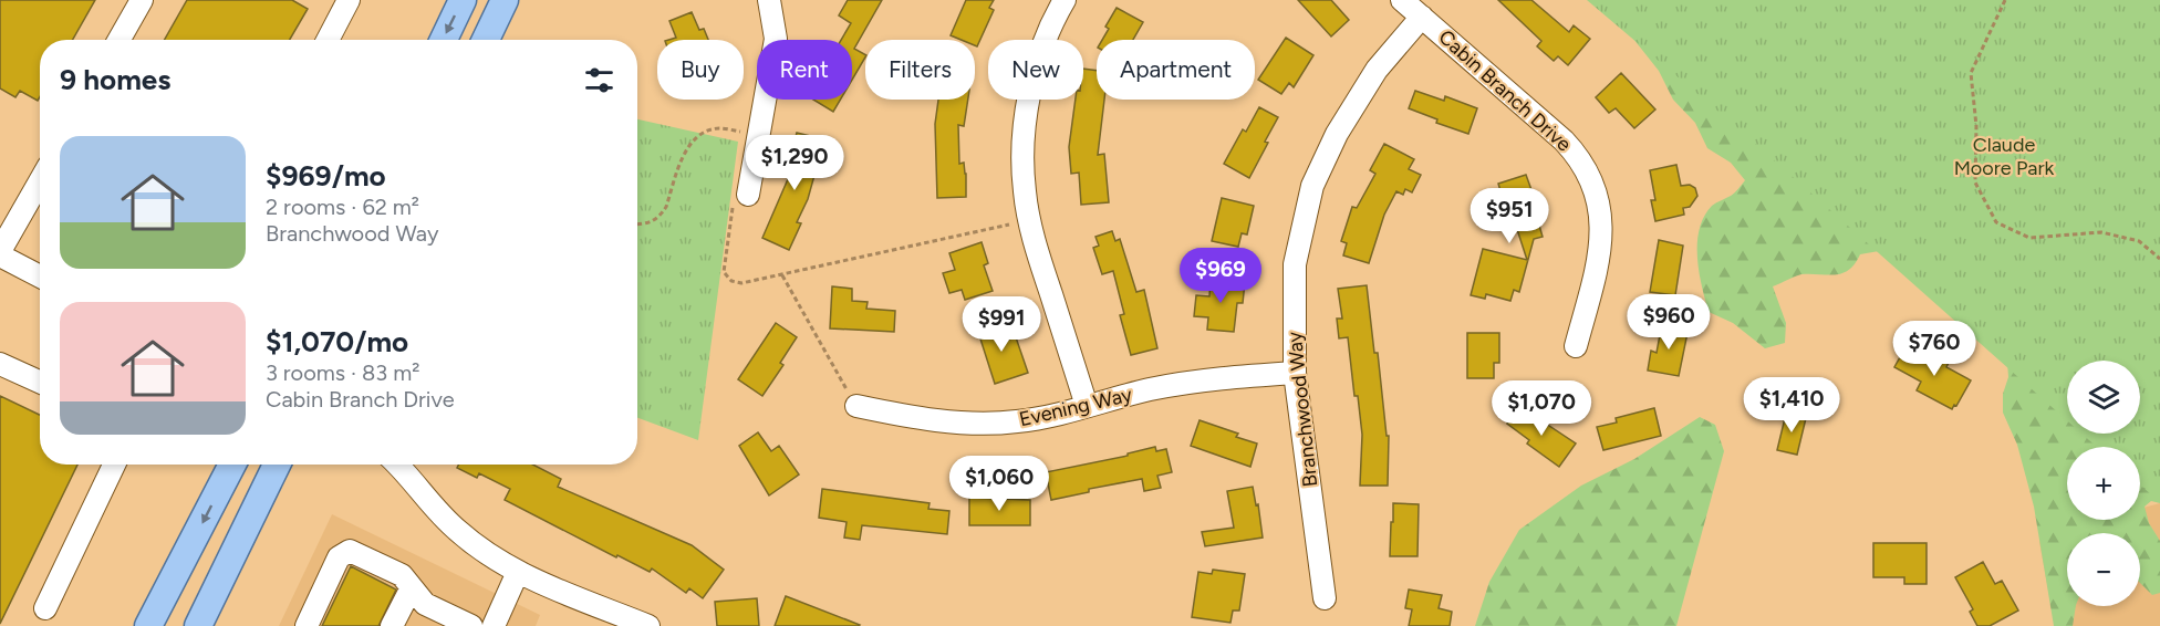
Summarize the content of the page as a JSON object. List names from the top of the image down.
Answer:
{
  "streets": {
    "street": ["Cabin Branch Drive", "Evening Way", "Branchwood Way"]
  },
  "crossings": [
    ["Cabin Branch Drive", "Branchwood Way"],
    ["Evening Way", "Branchwood Way"]
  ],
  "parks": ["Claude Moore Park"],
  "page": {
    "chip": [
      "Buy",
      "Rent",
      "Filters",
      "New",
      "Apartment"
    ],
    "heading": "9 homes",
    "list": [
      {
        "name": "$969/mo",
        "note": "2 rooms · 62 m² · Branchwood Way"
      },
      {
        "name": "$1,070/mo",
        "note": "3 rooms · 83 m² · Cabin Branch Drive"
      }
    ],
    "price": [
      "$1,290",
      "$951",
      "$969",
      "$960",
      "$991",
      "$760",
      "$1,410",
      "$1,070",
      "$1,060"
    ],
    "map_buttons": ["+", "−"]
  }
}
